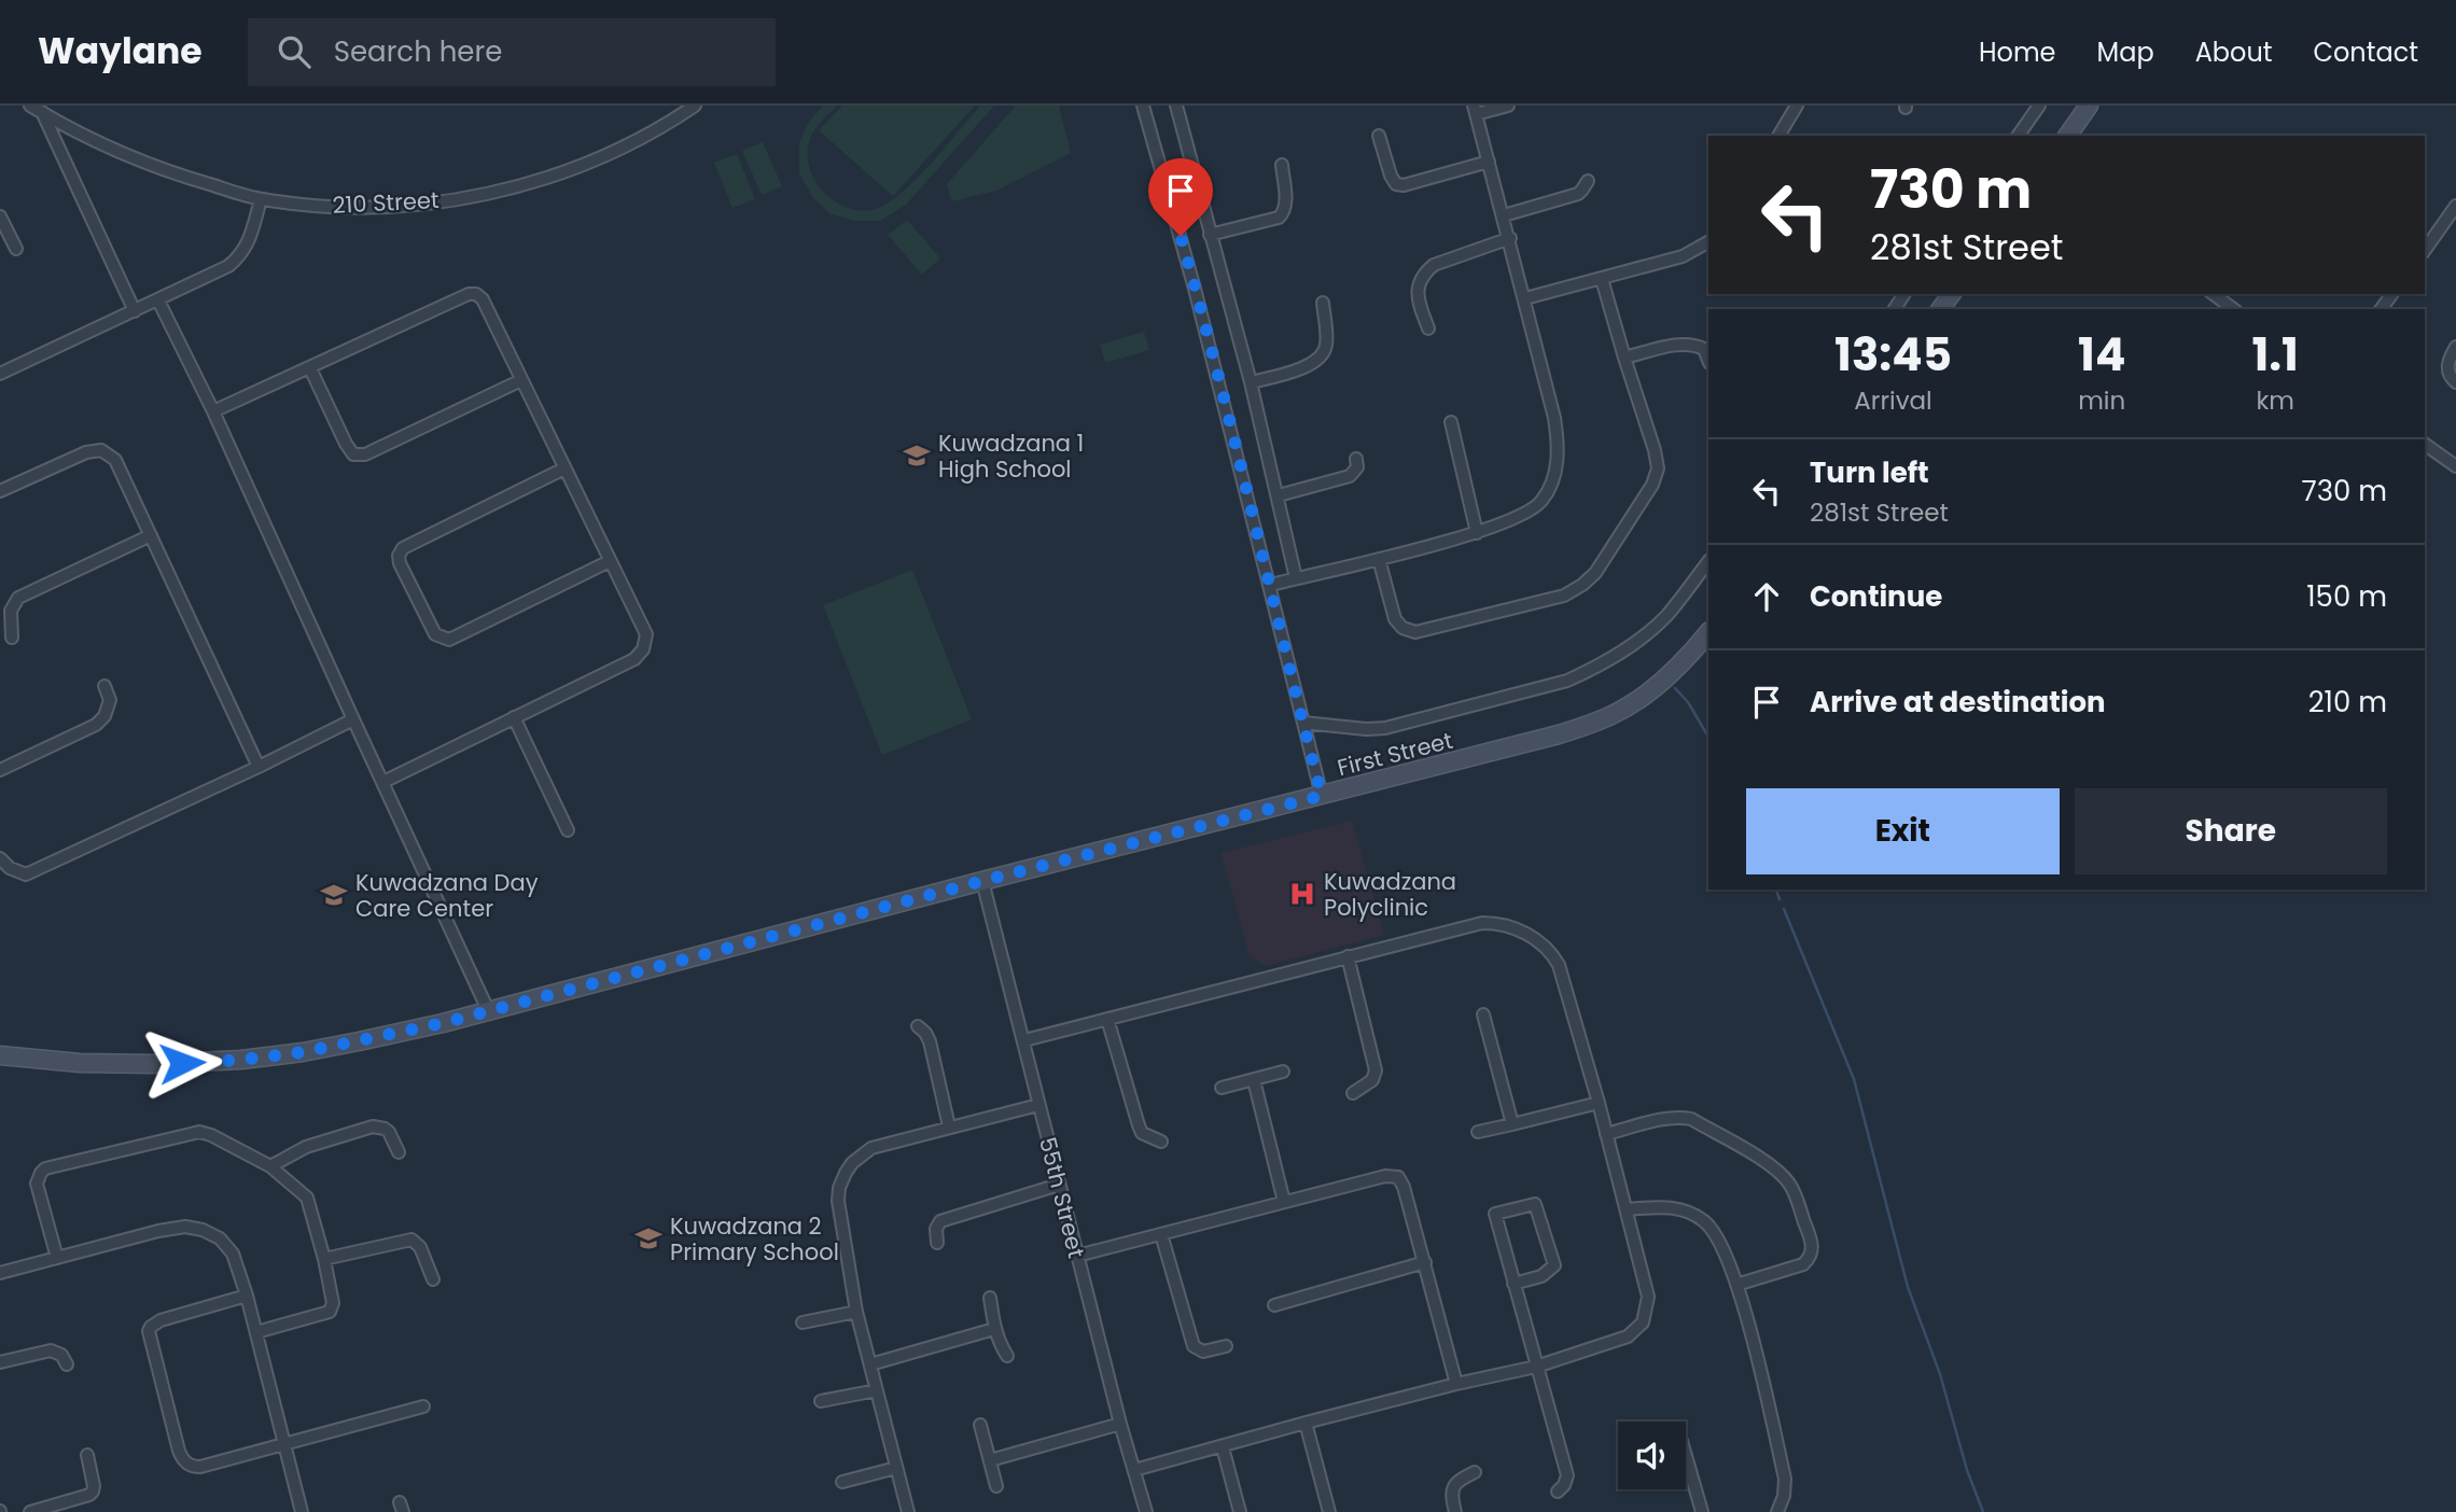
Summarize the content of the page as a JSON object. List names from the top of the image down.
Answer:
{
  "streets": {
    "street": ["210 Street", "First Street", "55th Street"]
  },
  "crossings": [
    ["First Street", "55th Street"]
  ],
  "places": {
    "school or university": ["Kuwadzana 1 High School", "Kuwadzana Day Care Center", "Kuwadzana 2 Primary School"],
    "hospital": ["Kuwadzana Polyclinic"]
  },
  "page": {
    "header": "Waylane",
    "search": "Search here",
    "nav": [
      "Home",
      "Map",
      "About",
      "Contact"
    ],
    "turn": ["730 m", "281st Street"],
    "eta": [
      "13:45",
      "Arrival",
      "14",
      "min",
      "1.1",
      "km"
    ],
    "list": [
      {
        "name": "Turn left",
        "note": "281st Street",
        "value": "730 m"
      },
      {
        "name": "Continue",
        "value": "150 m"
      },
      {
        "name": "Arrive at destination",
        "value": "210 m"
      }
    ],
    "buttons": ["Exit", "Share"]
  }
}
